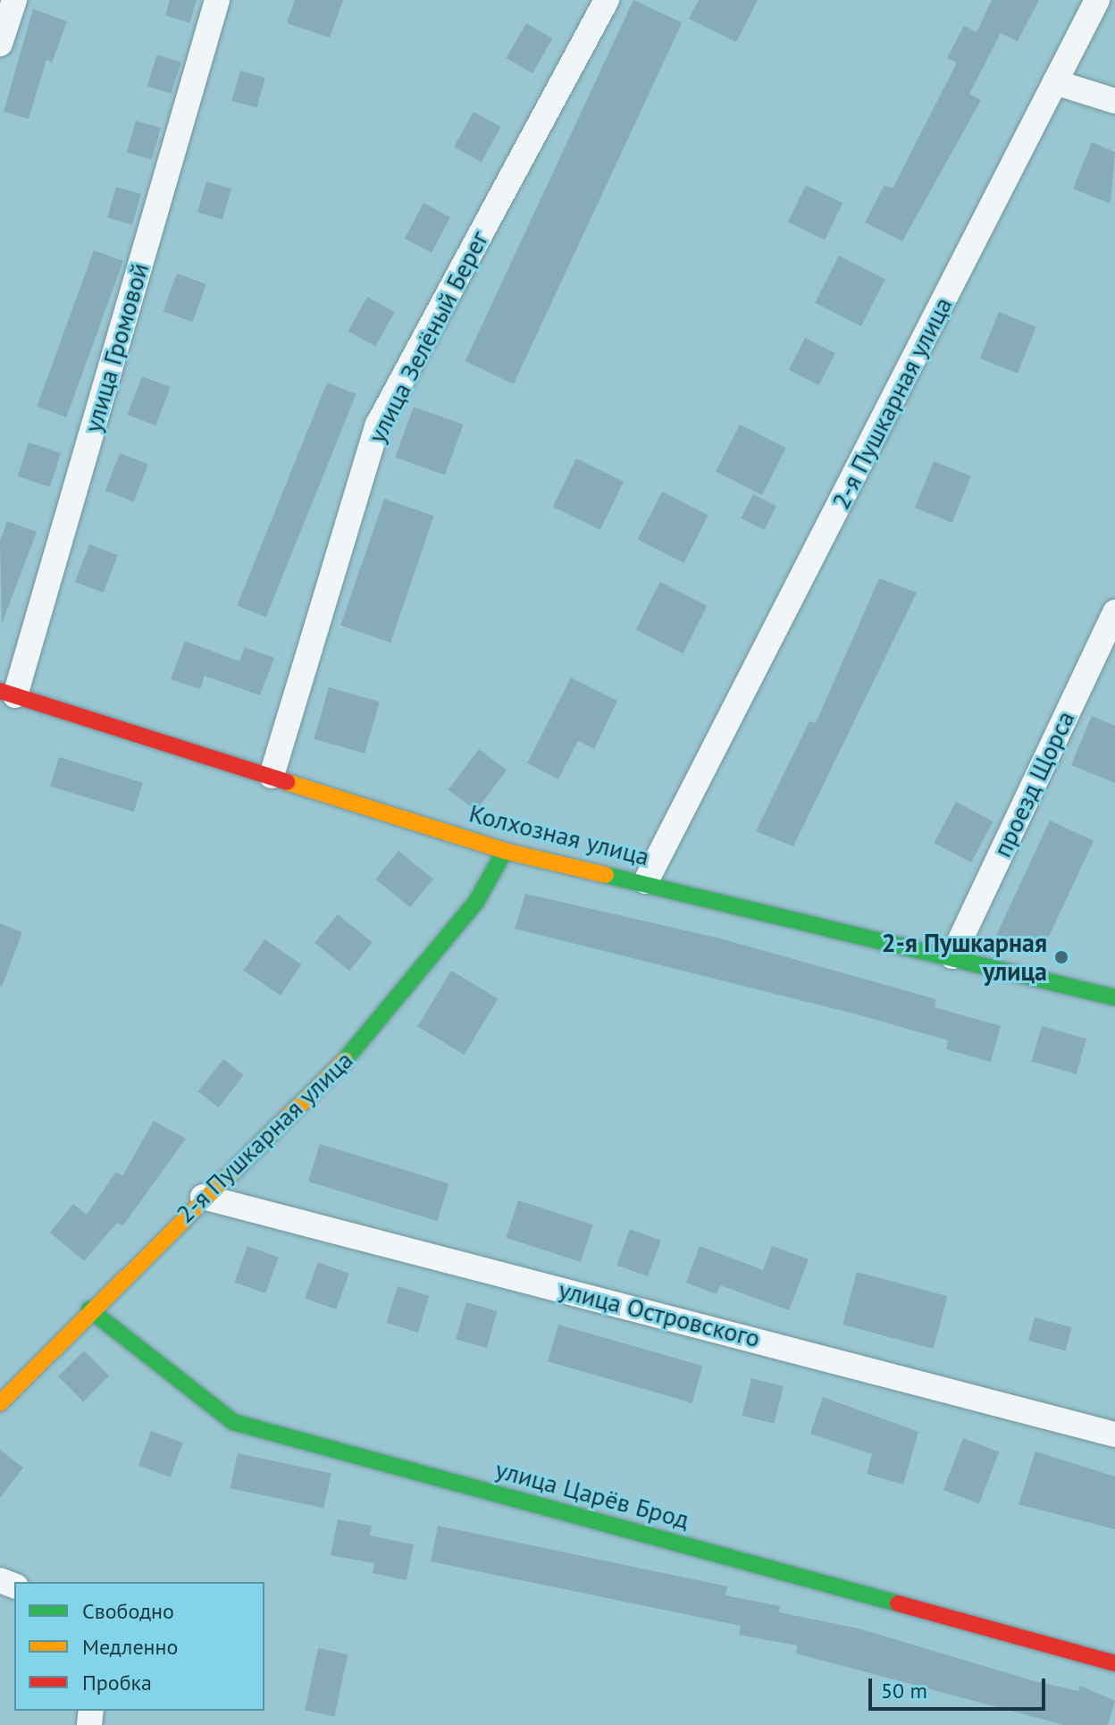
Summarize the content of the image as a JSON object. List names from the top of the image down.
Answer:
{
  "streets": {
    "street": [
      "улица Зелёный Берег",
      "улица Громовой",
      "2-я Пушкарная улица",
      "проезд Щорса",
      "Колхозная улица",
      "улица Островского",
      "улица Царёв Брод"
    ]
  },
  "crossings": [
    ["улица Зелёный Берег", "Колхозная улица"],
    ["улица Громовой", "Колхозная улица"],
    ["2-я Пушкарная улица", "Колхозная улица"],
    ["2-я Пушкарная улица", "улица Островского"],
    ["2-я Пушкарная улица", "улица Царёв Брод"],
    ["проезд Щорса", "Колхозная улица"]
  ],
  "places": ["2-я Пушкарная улица"],
  "legend": ["Свободно", "Медленно", "Пробка"],
  "scale_bar": "50 m"
}
